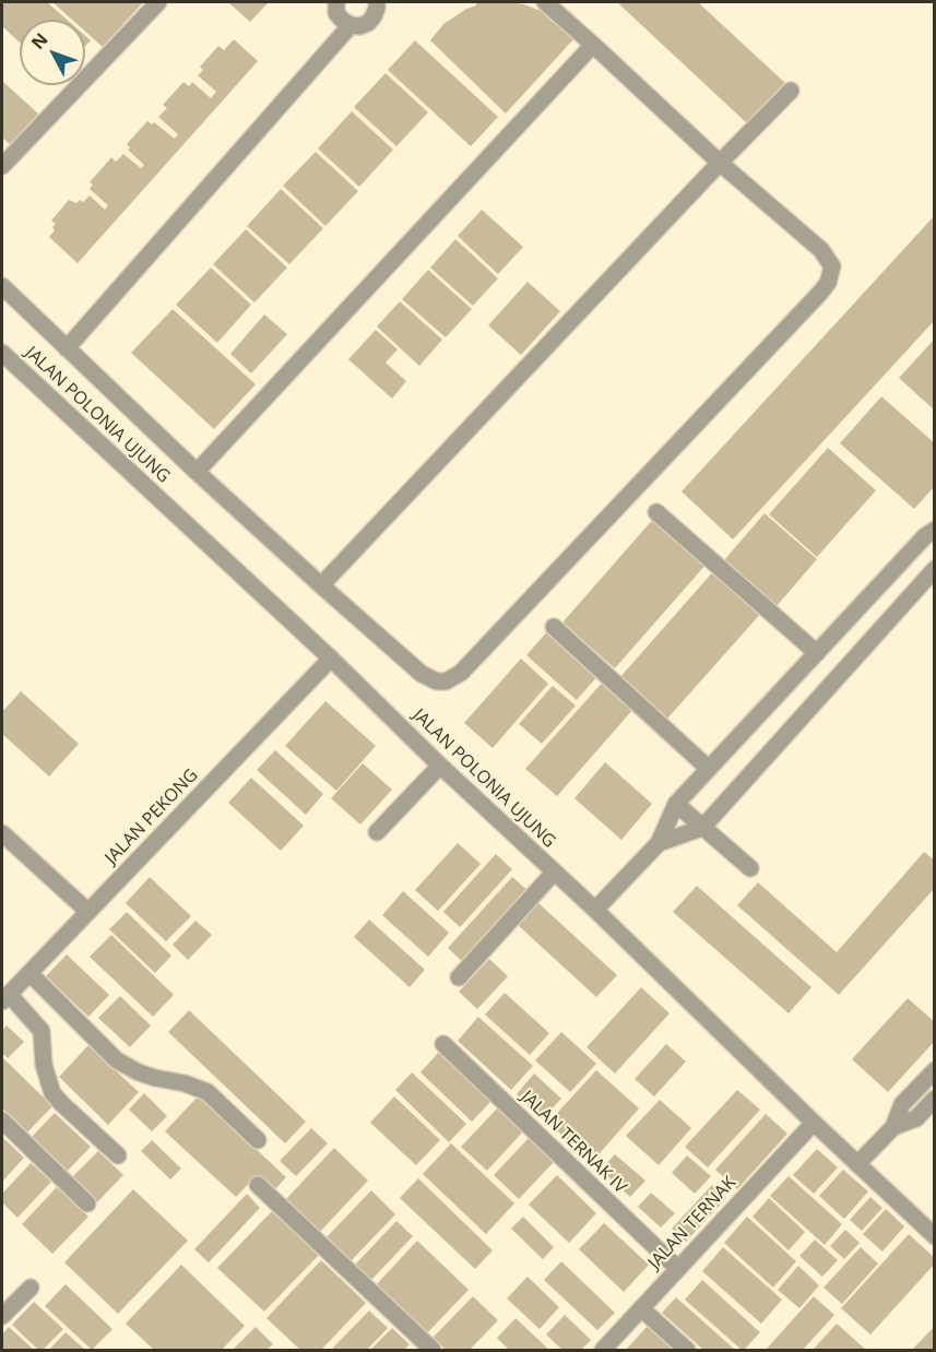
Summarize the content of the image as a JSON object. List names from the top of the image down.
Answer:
{
  "streets": {
    "street": [
      "JALAN POLONIA UJUNG",
      "JALAN PEKONG",
      "JALAN TERNAK IV",
      "JALAN TERNAK"
    ]
  },
  "crossings": [
    ["JALAN POLONIA UJUNG", "JALAN PEKONG"],
    ["JALAN POLONIA UJUNG", "JALAN TERNAK"],
    ["JALAN TERNAK IV", "JALAN TERNAK"]
  ],
  "north": "top left"
}
